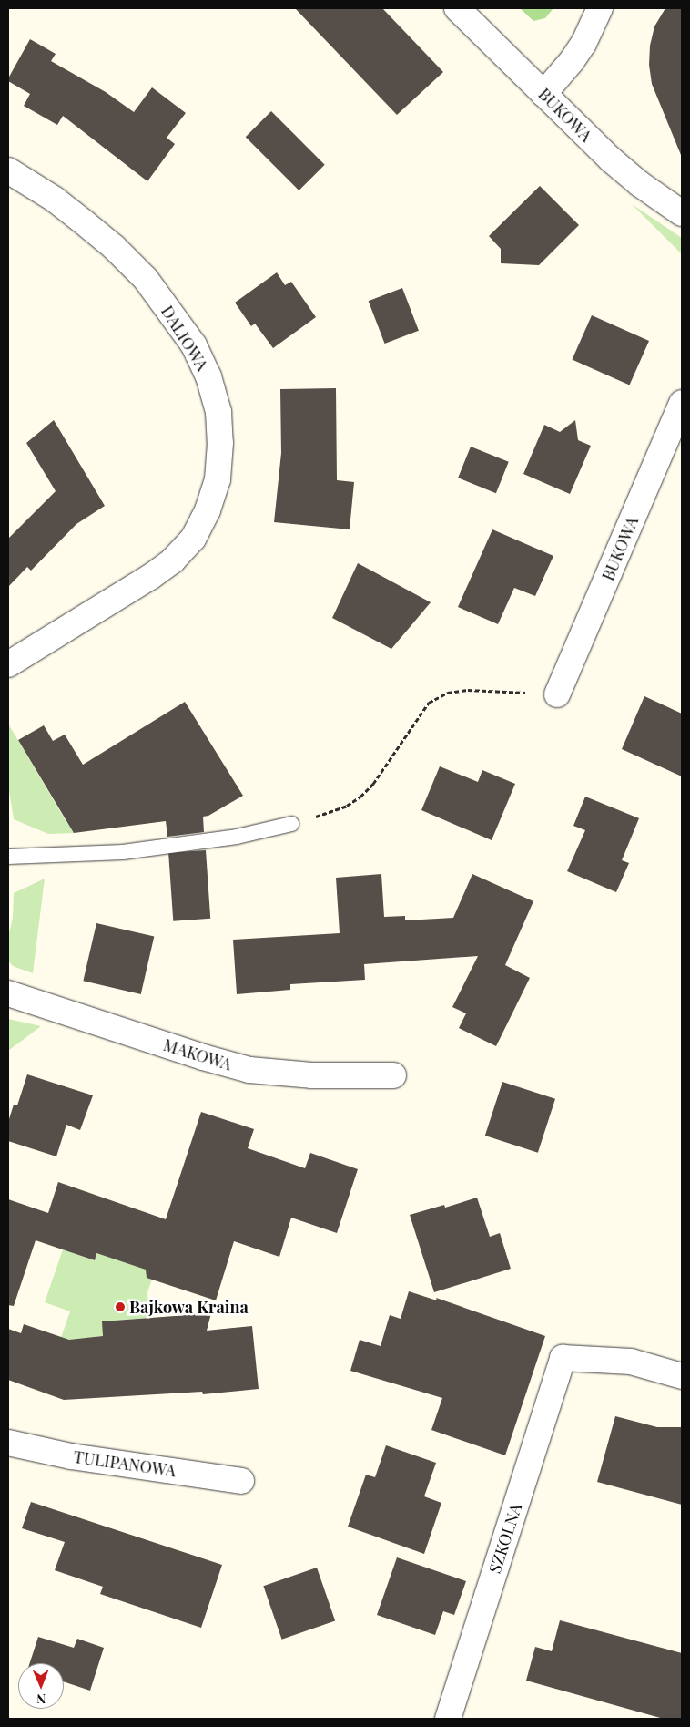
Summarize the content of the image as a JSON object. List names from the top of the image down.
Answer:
{
  "streets": {
    "street": [
      "BUKOWA",
      "DALIOWA",
      "MAKOWA",
      "TULIPANOWA",
      "SZKOLNA"
    ]
  },
  "places": ["Bajkowa Kraina"],
  "north": "bottom"
}
